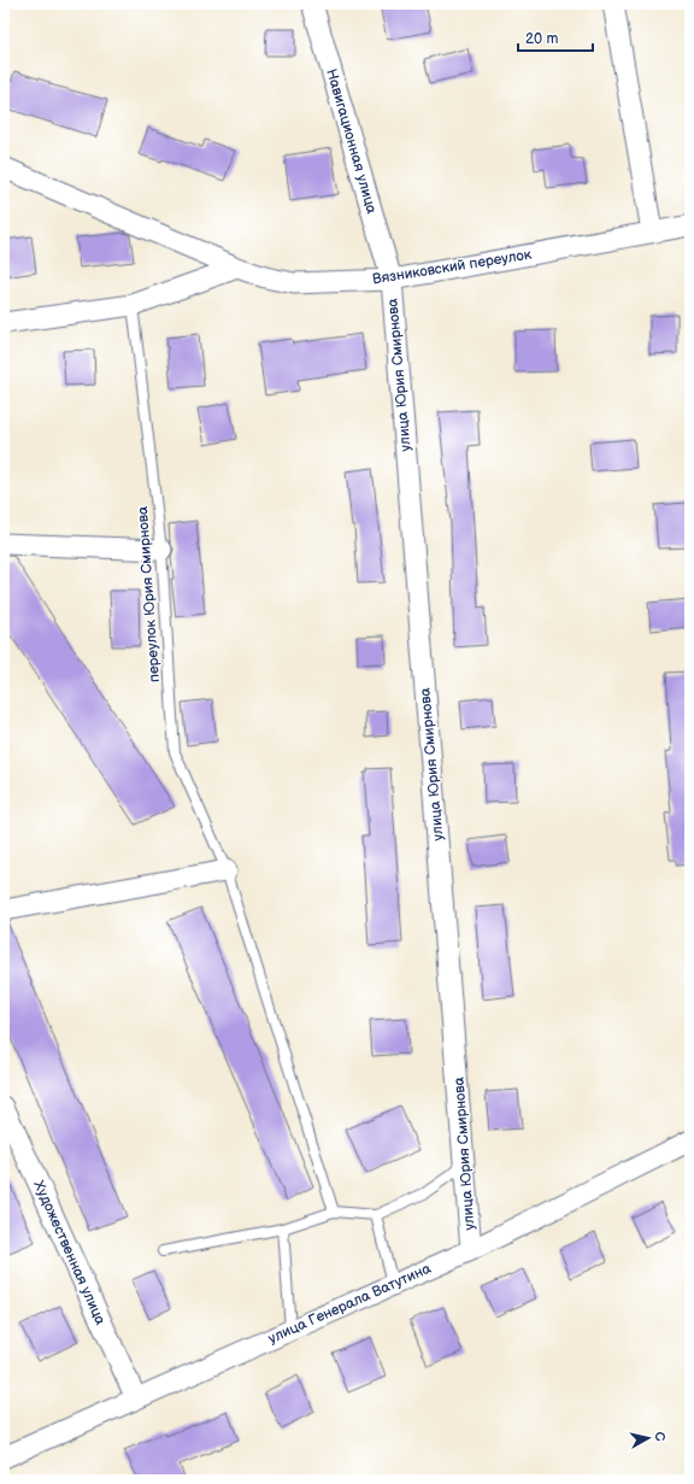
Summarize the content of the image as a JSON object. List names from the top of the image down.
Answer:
{
  "streets": {
    "street": [
      "Навигационная улица",
      "Вязниковский переулок",
      "улица Юрия Смирнова",
      "Художественная улица",
      "улица Генерала Ватутина"
    ],
    "lane": ["переулок Юрия Смирнова"]
  },
  "crossings": [
    ["Навигационная улица", "Вязниковский переулок"],
    ["Навигационная улица", "улица Юрия Смирнова"],
    ["Вязниковский переулок", "улица Юрия Смирнова"],
    ["улица Юрия Смирнова", "улица Генерала Ватутина"],
    ["Художественная улица", "улица Генерала Ватутина"]
  ],
  "scale_bar": "20 m",
  "north": "right"
}
